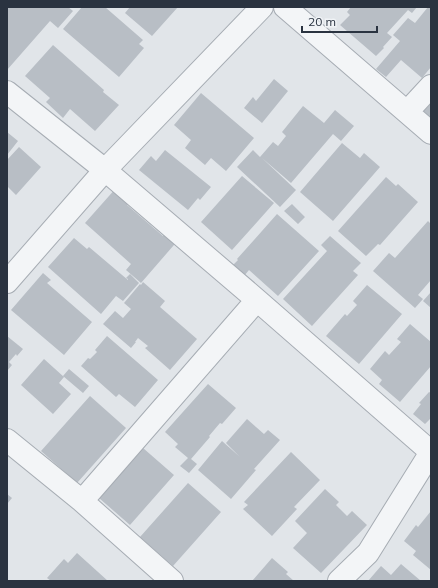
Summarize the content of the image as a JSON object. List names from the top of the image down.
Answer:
{
  "scale_bar": "20 m"
}
